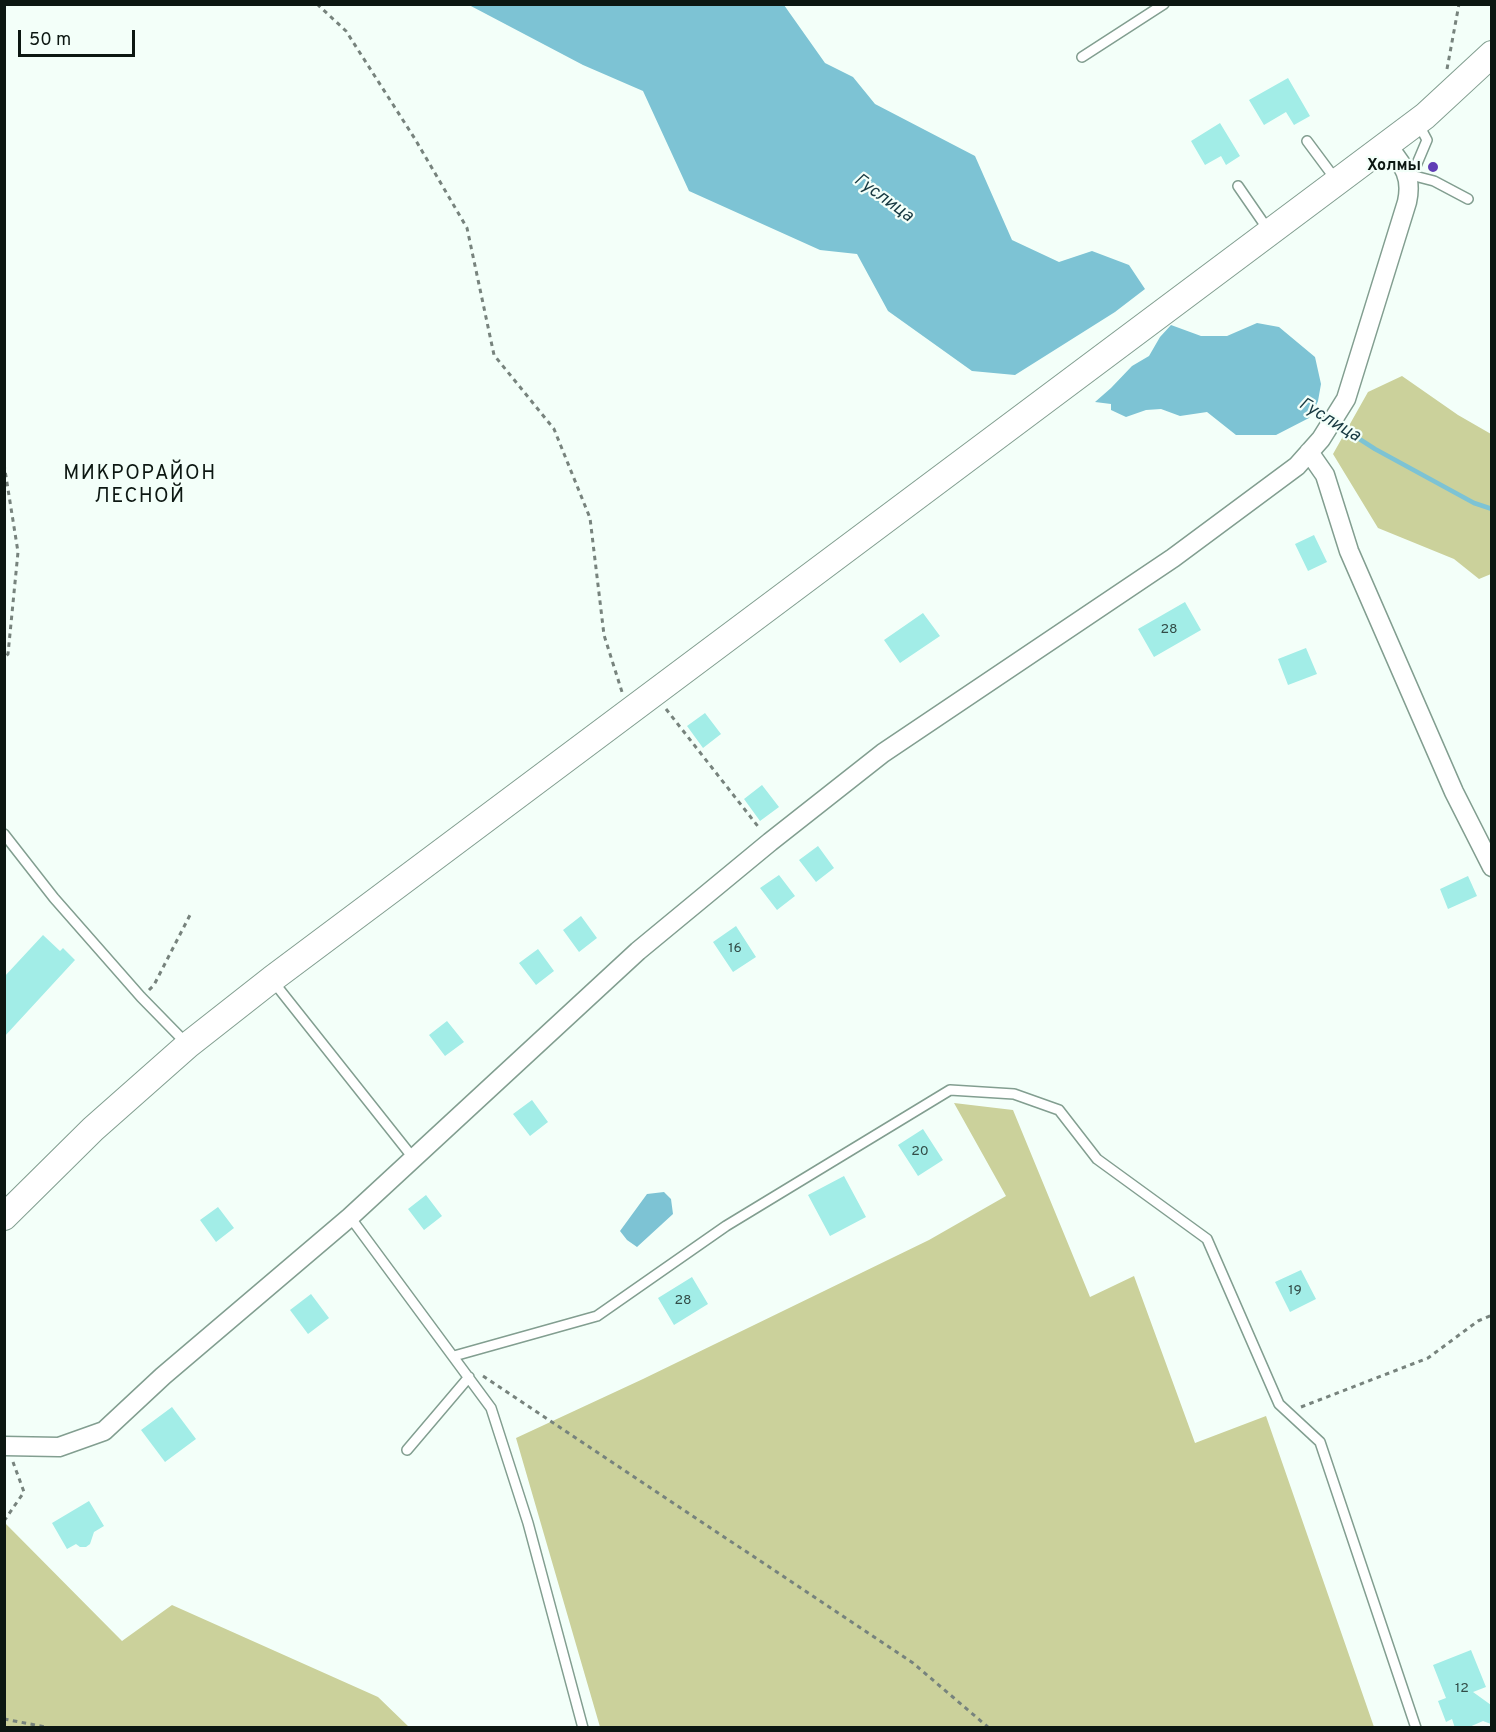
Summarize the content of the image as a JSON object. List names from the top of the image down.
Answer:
{
  "districts": ["МИКРОРАЙОН ЛЕСНОЙ"],
  "water": ["Гуслица"],
  "places": ["Холмы"],
  "house_numbers": [
    "28",
    "16",
    "20",
    "19",
    "28",
    "12"
  ],
  "scale_bar": "50 m"
}
